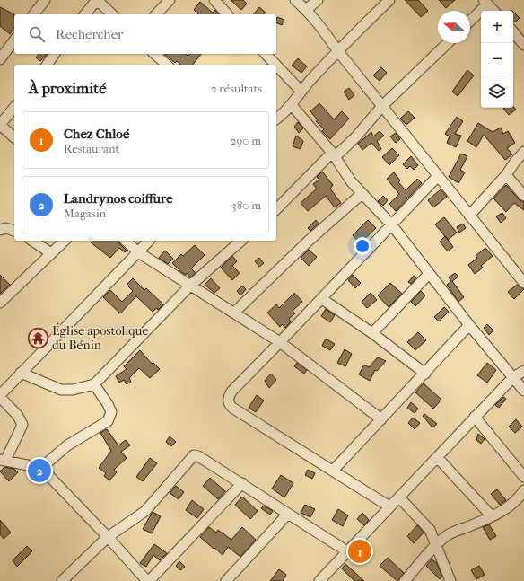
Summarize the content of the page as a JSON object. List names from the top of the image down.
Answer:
{
  "places": {
    "temple": ["Église apostolique du Bénin"]
  },
  "north": "left",
  "page": {
    "map_buttons": ["+", "−"],
    "search": "Rechercher",
    "heading": ["À proximité", "2 résultats"],
    "list": [
      {
        "mark": "1",
        "name": "Chez Chloé",
        "note": "Restaurant",
        "value": "290 m"
      },
      {
        "mark": "2",
        "name": "Landrynos coiffure",
        "note": "Magasin",
        "value": "380 m"
      }
    ],
    "pins": ["2", "1"]
  }
}
